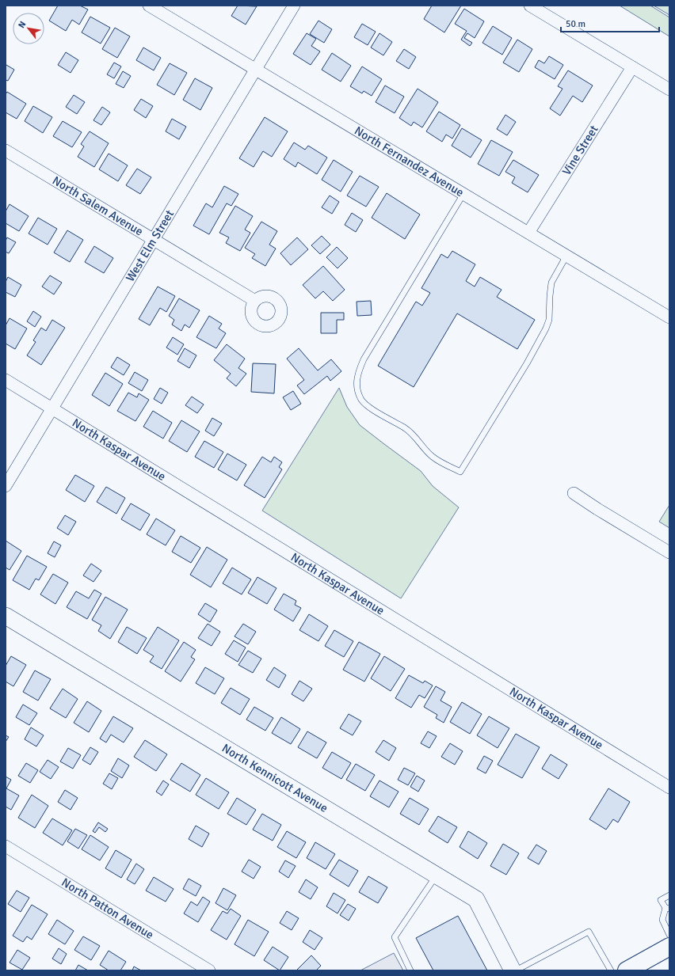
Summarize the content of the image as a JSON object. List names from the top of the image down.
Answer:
{
  "streets": {
    "street": [
      "Vine Street",
      "North Fernandez Avenue",
      "North Salem Avenue",
      "West Elm Street",
      "North Kaspar Avenue",
      "North Kennicott Avenue",
      "North Patton Avenue"
    ]
  },
  "crossings": [
    ["Vine Street", "North Fernandez Avenue"],
    ["North Fernandez Avenue", "West Elm Street"],
    ["North Salem Avenue", "West Elm Street"],
    ["West Elm Street", "North Kaspar Avenue"]
  ],
  "scale_bar": "50 m",
  "north": "top left"
}
